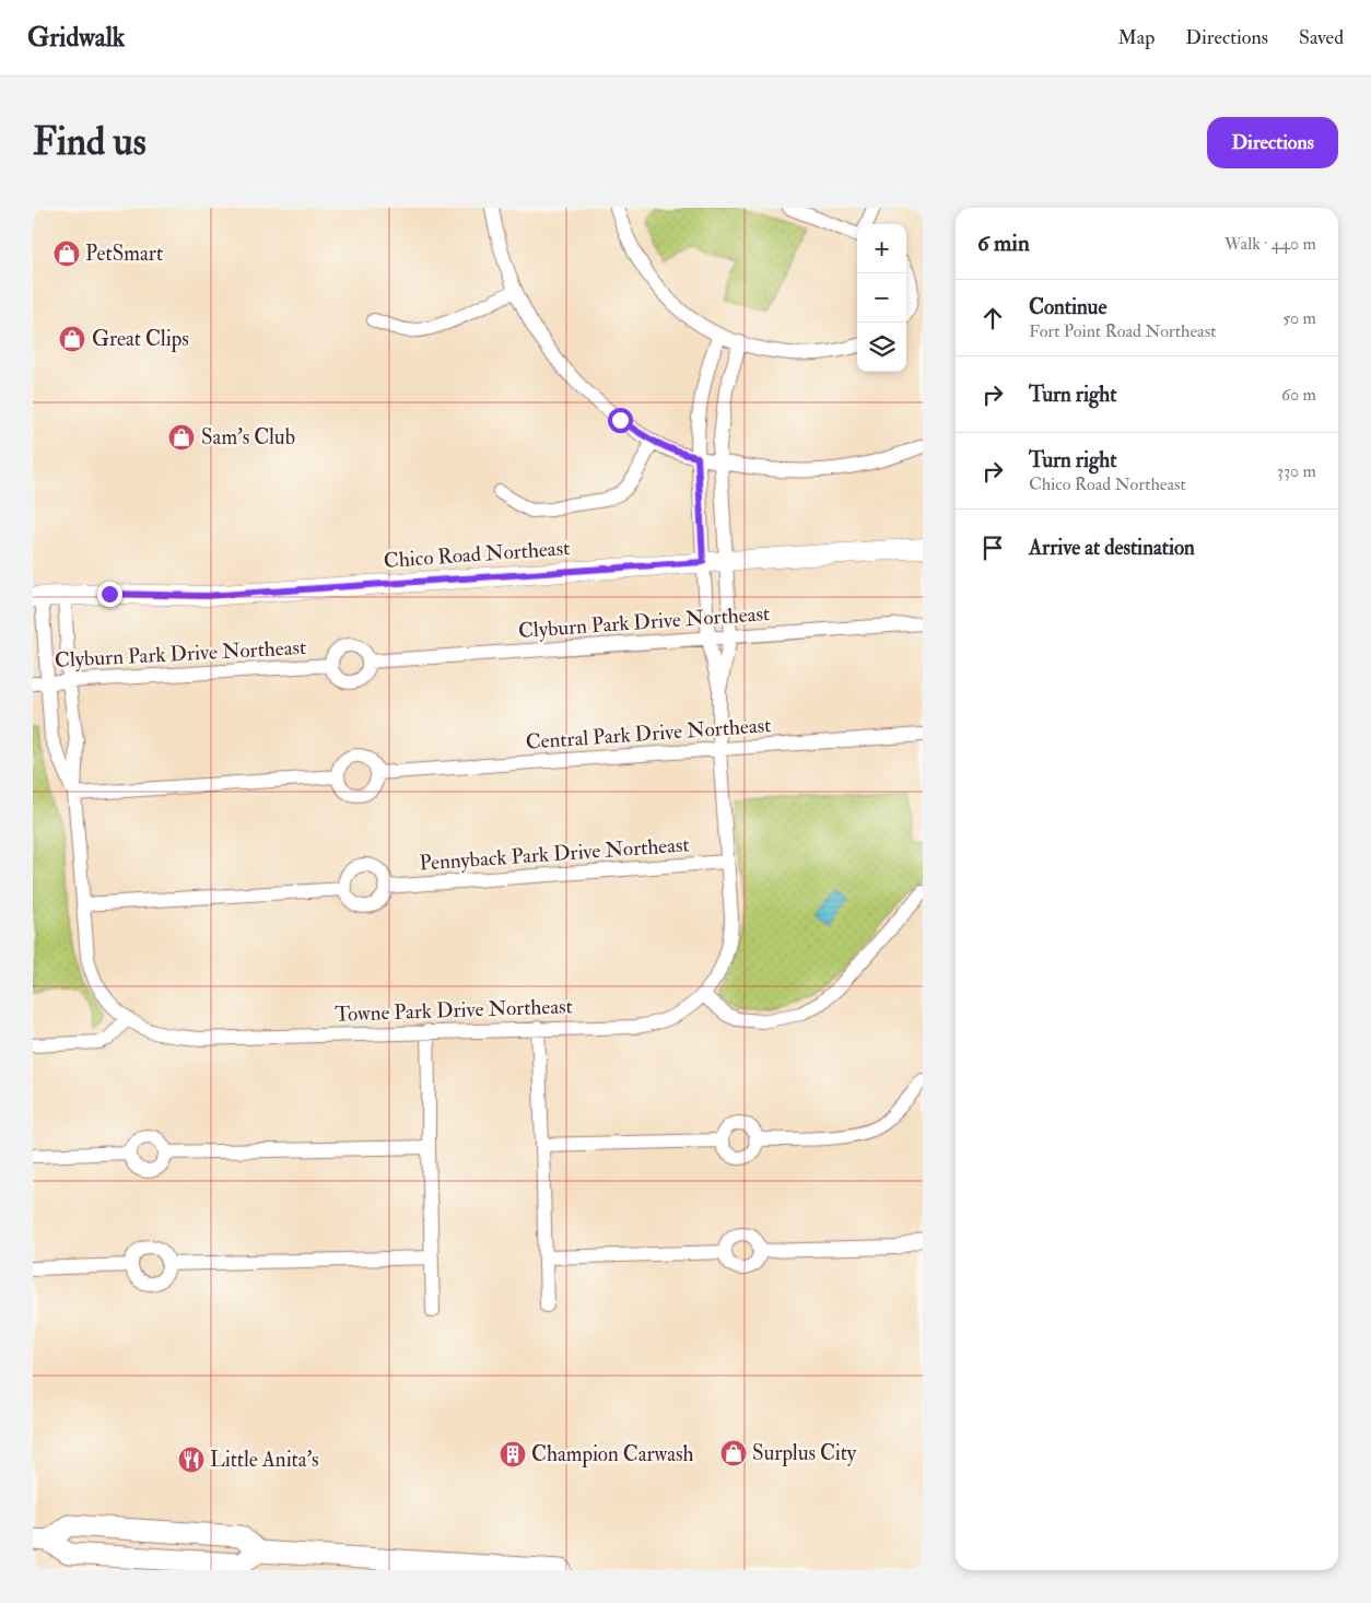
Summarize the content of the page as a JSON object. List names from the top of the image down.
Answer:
{
  "streets": {
    "street": [
      "Chico Road Northeast",
      "Clyburn Park Drive Northeast",
      "Central Park Drive Northeast",
      "Pennyback Park Drive Northeast",
      "Towne Park Drive Northeast"
    ]
  },
  "crossings": [
    ["Chico Road Northeast", "Towne Park Drive Northeast"],
    ["Clyburn Park Drive Northeast", "Towne Park Drive Northeast"],
    ["Central Park Drive Northeast", "Towne Park Drive Northeast"],
    ["Pennyback Park Drive Northeast", "Towne Park Drive Northeast"]
  ],
  "places": {
    "shop": [
      "PetSmart",
      "Great Clips",
      "Sam's Club",
      "Surplus City"
    ],
    "building": ["Champion Carwash"],
    "restaurant": ["Little Anita's"]
  },
  "page": {
    "header": "Gridwalk",
    "nav": ["Map", "Directions", "Saved"],
    "buttons": "Directions",
    "title": "Find us",
    "heading": ["6 min", "Walk · 440 m"],
    "map_buttons": ["+", "−"],
    "list": [
      ["Continue", "Fort Point Road Northeast", "50 m"],
      ["Turn right", "60 m"],
      ["Turn right", "Chico Road Northeast", "330 m"],
      "Arrive at destination"
    ]
  }
}
